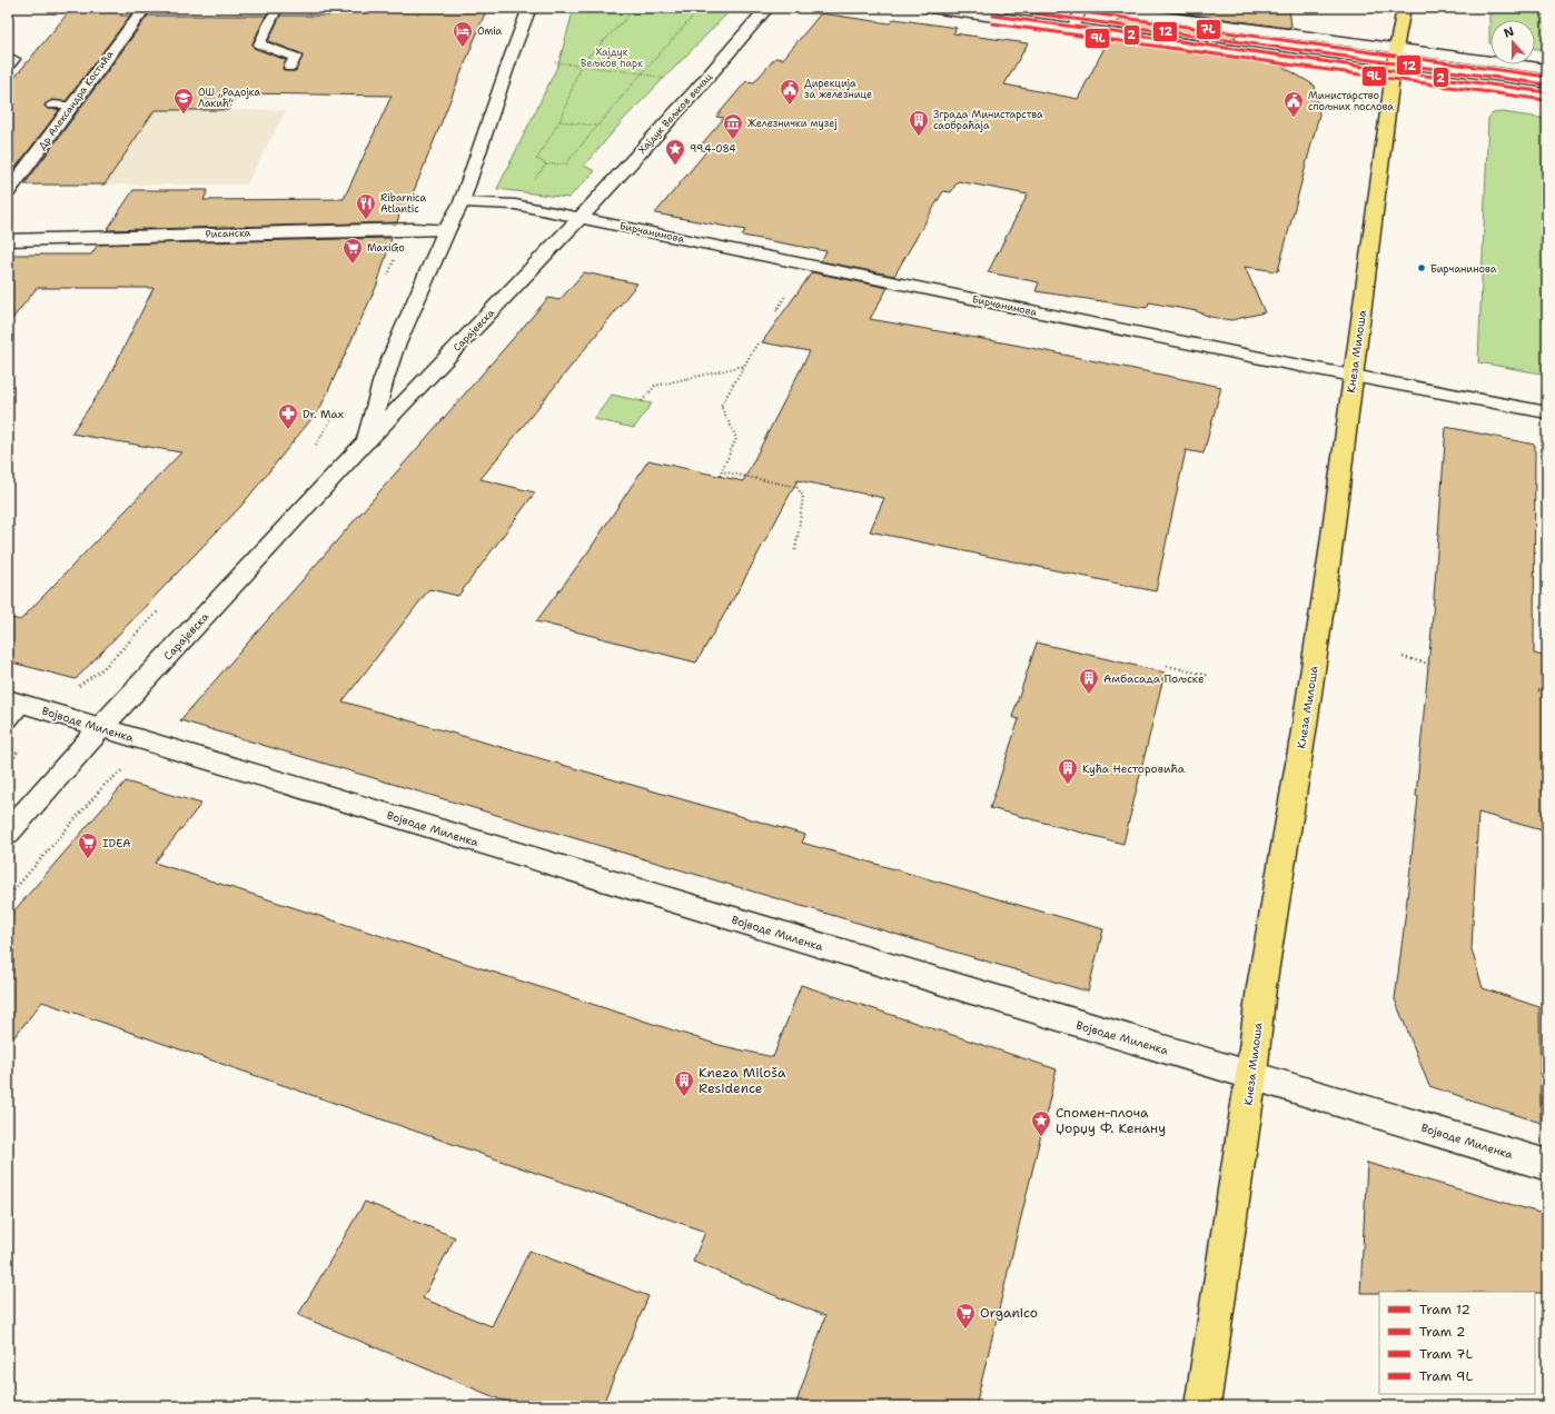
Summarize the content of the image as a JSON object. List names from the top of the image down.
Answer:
{
  "streets": {
    "main road": ["Кнеза Милоша"],
    "street": [
      "Др Александра Костића",
      "Хајдук Вељков венац",
      "Бирчанинова",
      "Рисанска",
      "Сарајевска",
      "Војводе Миленка"
    ]
  },
  "crossings": [
    ["Хајдук Вељков венац", "Бирчанинова"],
    ["Хајдук Вељков венац", "Сарајевска"],
    ["Бирчанинова", "Сарајевска"],
    ["Бирчанинова", "Кнеза Милоша"],
    ["Рисанска", "Сарајевска"],
    ["Сарајевска", "Војводе Миленка"],
    ["Кнеза Милоша", "Војводе Миленка"]
  ],
  "parks": ["Хајдук Вељков парк"],
  "places": {
    "hotel": ["Omia"],
    "public building": ["Дирекција за железнице", "Министарство спољних послова"],
    "school or university": ["ОШ „Радојка Лакић”"],
    "building": [
      "Зграда Министарства саобраћаја",
      "Амбасада Пољске",
      "Кућа Несторовића",
      "Kneza Miloša Residence"
    ],
    "museum": ["Железнички музеј"],
    "place": ["99.4-084", "Спомен-плоча Џорџу Ф. Кенану"],
    "restaurant": ["Ribarnica Atlantic"],
    "supermarket": ["MaxiGo", "IDEA", "Organico"],
    "other": ["Бирчанинова"],
    "pharmacy": ["Dr. Max"]
  },
  "lines": [
    "tram line 12",
    "tram line 7L",
    "tram line 2",
    "tram line 9L"
  ],
  "legend": [
    "Tram 12",
    "Tram 2",
    "Tram 7L",
    "Tram 9L"
  ],
  "north": "top"
}
